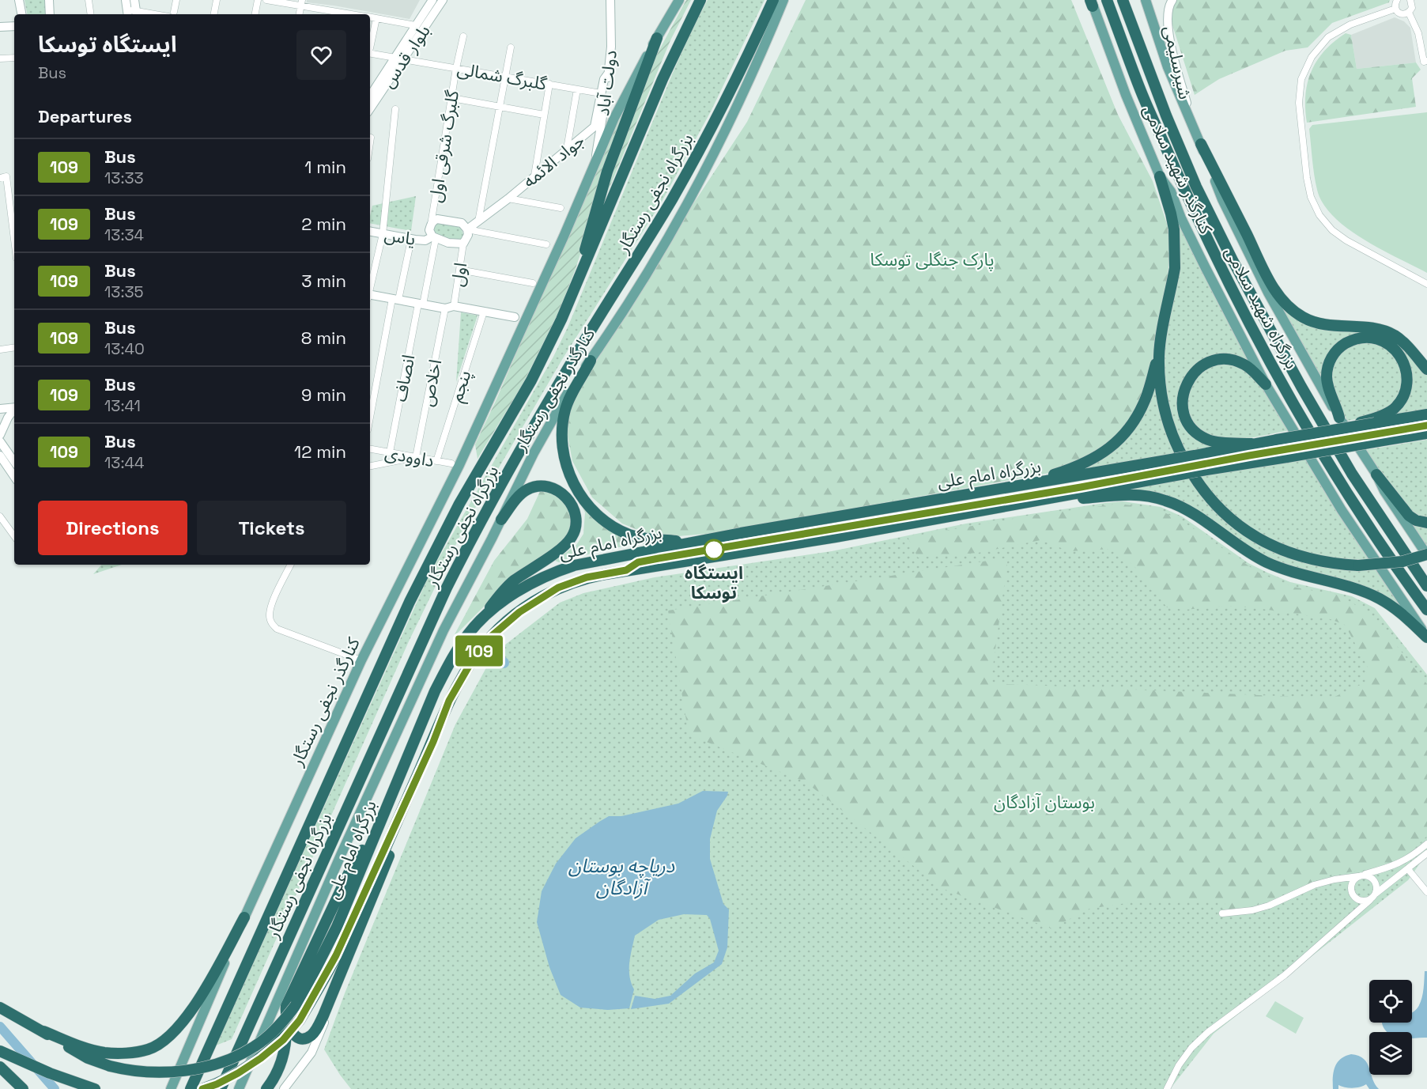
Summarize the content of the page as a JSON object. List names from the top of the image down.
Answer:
{
  "streets": {
    "highway": ["بزرگراه نجفی رستگار", "بزرگراه شهید سلامی", "بزرگراه امام علی"],
    "main road": ["کنارگذر شهید سلامی", "کنارگذر نجفی رستگار"],
    "street": [
      "بلوار قدس",
      "شیرسلیمی",
      "گلبرگ شمالی",
      "دولت آباد",
      "گلبرگ شرقی اول",
      "جواد الائمه",
      "یاس",
      "اول",
      "انصاف",
      "اخلاص",
      "پنجم",
      "داوودی"
    ]
  },
  "crossings": [
    ["بلوار قدس", "گلبرگ شمالی"],
    ["شیرسلیمی", "کنارگذر شهید سلامی"],
    ["گلبرگ شمالی", "گلبرگ شرقی اول"],
    ["گلبرگ شمالی", "جواد الائمه"],
    ["دولت آباد", "جواد الائمه"],
    ["دولت آباد", "کنارگذر نجفی رستگار"],
    ["یاس", "اول"],
    ["یاس", "انصاف"],
    ["اول", "اخلاص"],
    ["انصاف", "داوودی"],
    ["اخلاص", "داوودی"],
    ["پنجم", "داوودی"]
  ],
  "water": ["دریاچه بوستان آزادگان"],
  "parks": ["پارک جنگلی توسکا", "بوستان آزادگان"],
  "places": ["ایستگاه توسکا"],
  "lines": ["bus line 109"],
  "page": {
    "on_map": "109",
    "heading": [
      ["ایستگاه توسکا", "Bus"],
      "Departures"
    ],
    "list": [
      {
        "mark": "109",
        "name": "Bus",
        "note": "13:33",
        "value": "1 min"
      },
      {
        "mark": "109",
        "name": "Bus",
        "note": "13:34",
        "value": "2 min"
      },
      {
        "mark": "109",
        "name": "Bus",
        "note": "13:35",
        "value": "3 min"
      },
      {
        "mark": "109",
        "name": "Bus",
        "note": "13:40",
        "value": "8 min"
      },
      {
        "mark": "109",
        "name": "Bus",
        "note": "13:41",
        "value": "9 min"
      },
      {
        "mark": "109",
        "name": "Bus",
        "note": "13:44",
        "value": "12 min"
      }
    ],
    "buttons": ["Directions", "Tickets"]
  }
}
